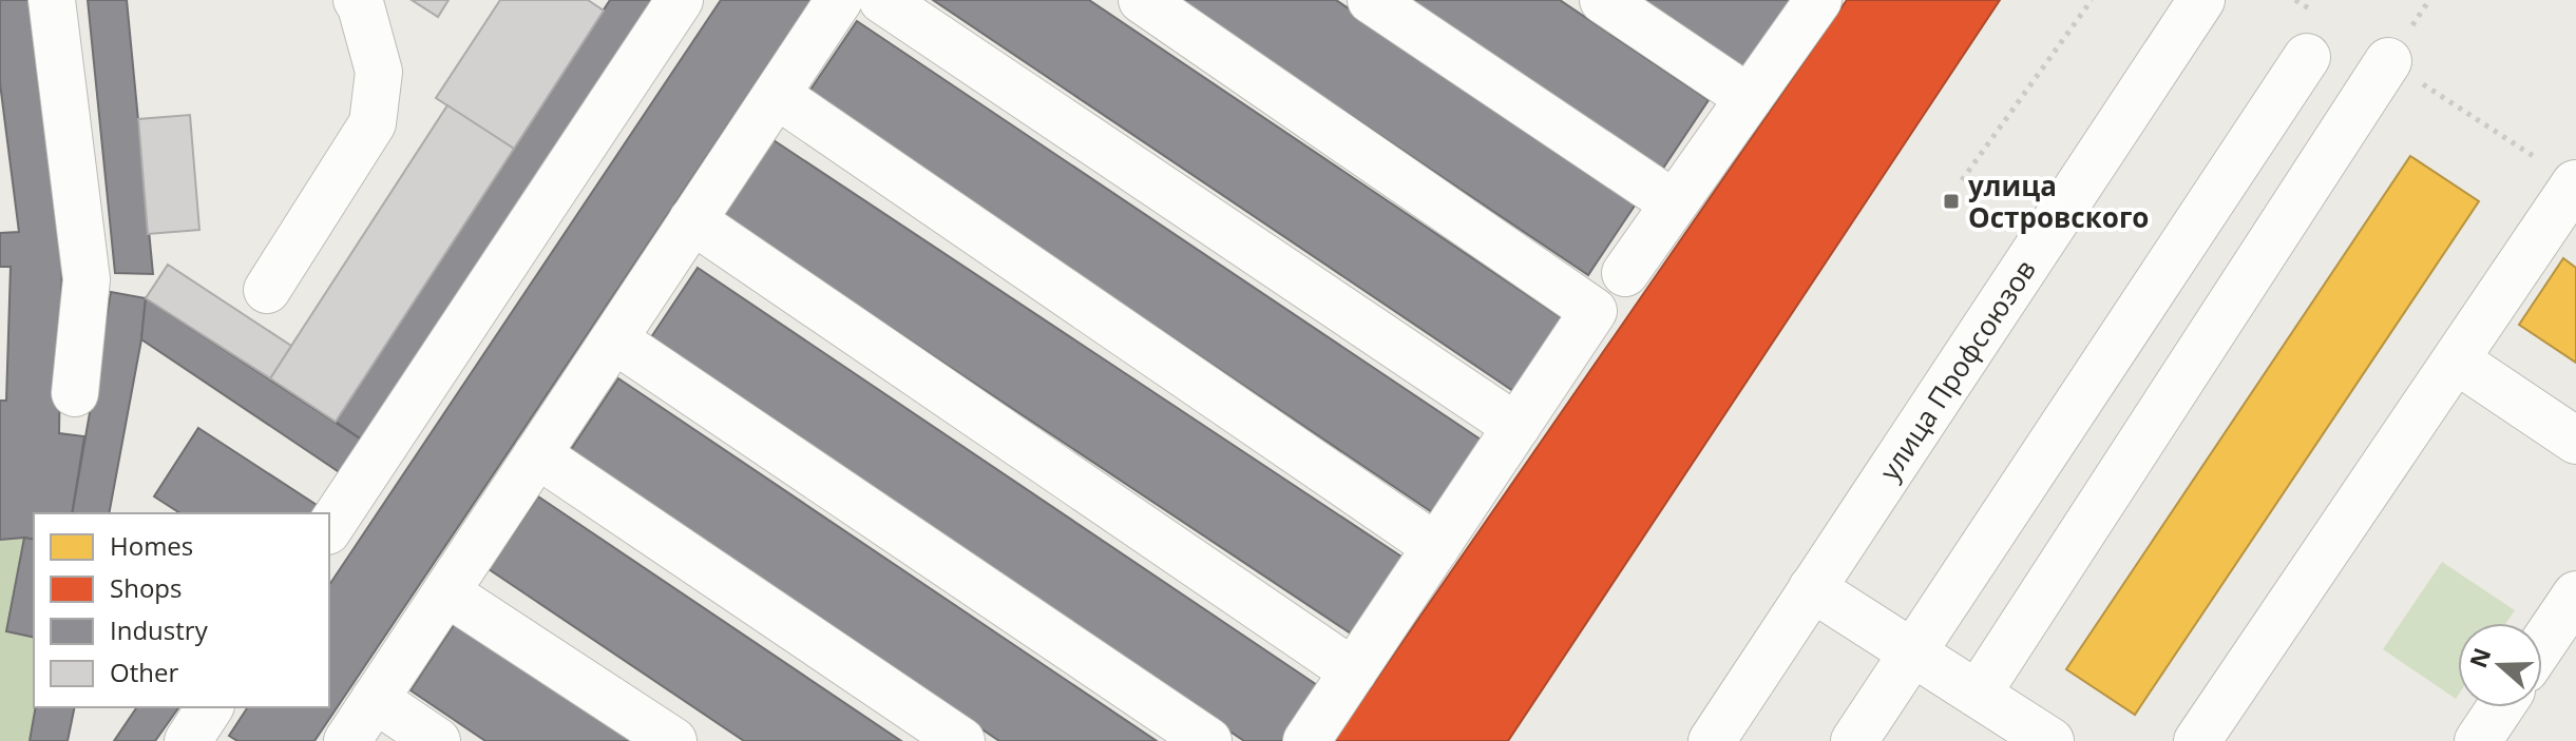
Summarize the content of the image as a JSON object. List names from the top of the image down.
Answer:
{
  "streets": {
    "main road": ["улица Профсоюзов"]
  },
  "places": {
    "transit": ["улица Островского"]
  },
  "legend": [
    "Homes",
    "Shops",
    "Industry",
    "Other"
  ],
  "north": "left"
}
